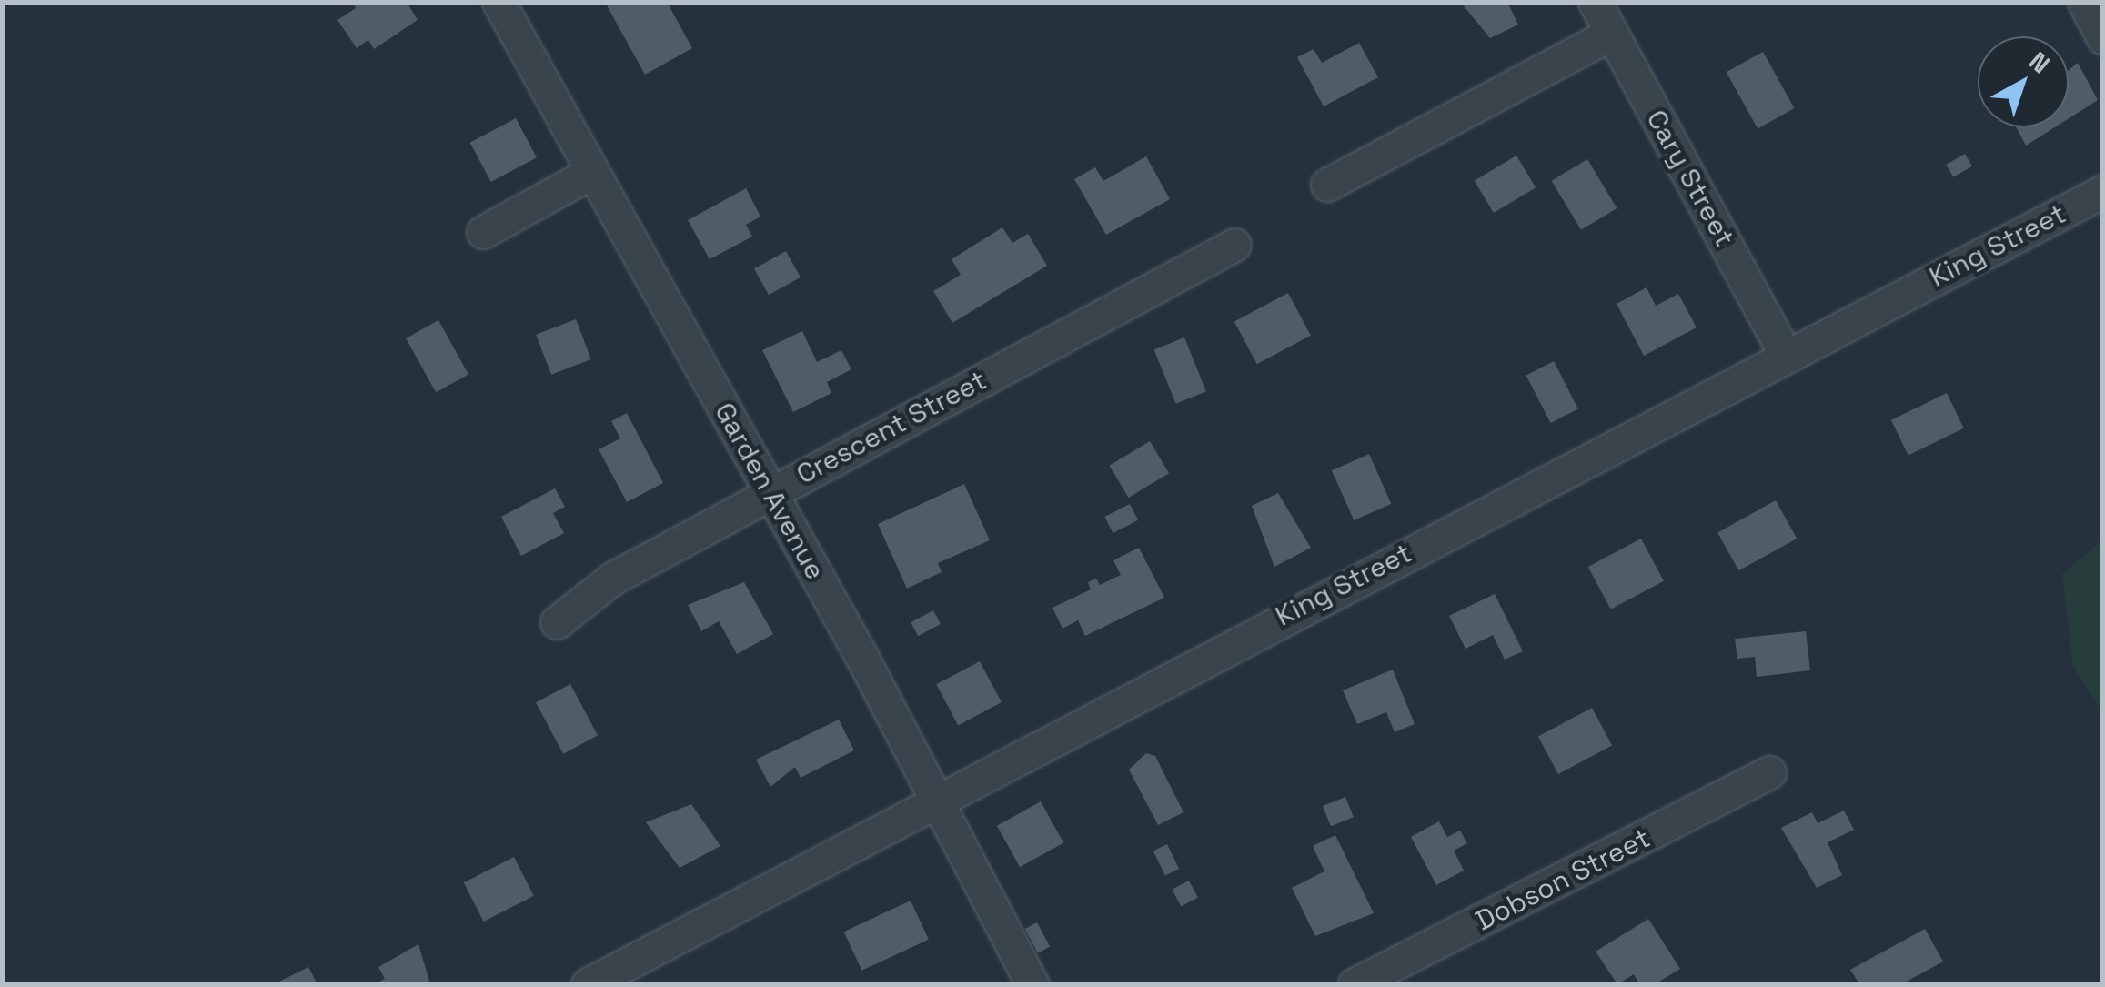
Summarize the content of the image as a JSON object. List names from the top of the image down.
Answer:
{
  "streets": {
    "street": [
      "Cary Street",
      "King Street",
      "Crescent Street",
      "Garden Avenue",
      "Dobson Street"
    ]
  },
  "crossings": [
    ["Cary Street", "King Street"],
    ["King Street", "Garden Avenue"],
    ["Crescent Street", "Garden Avenue"]
  ],
  "north": "top right"
}
